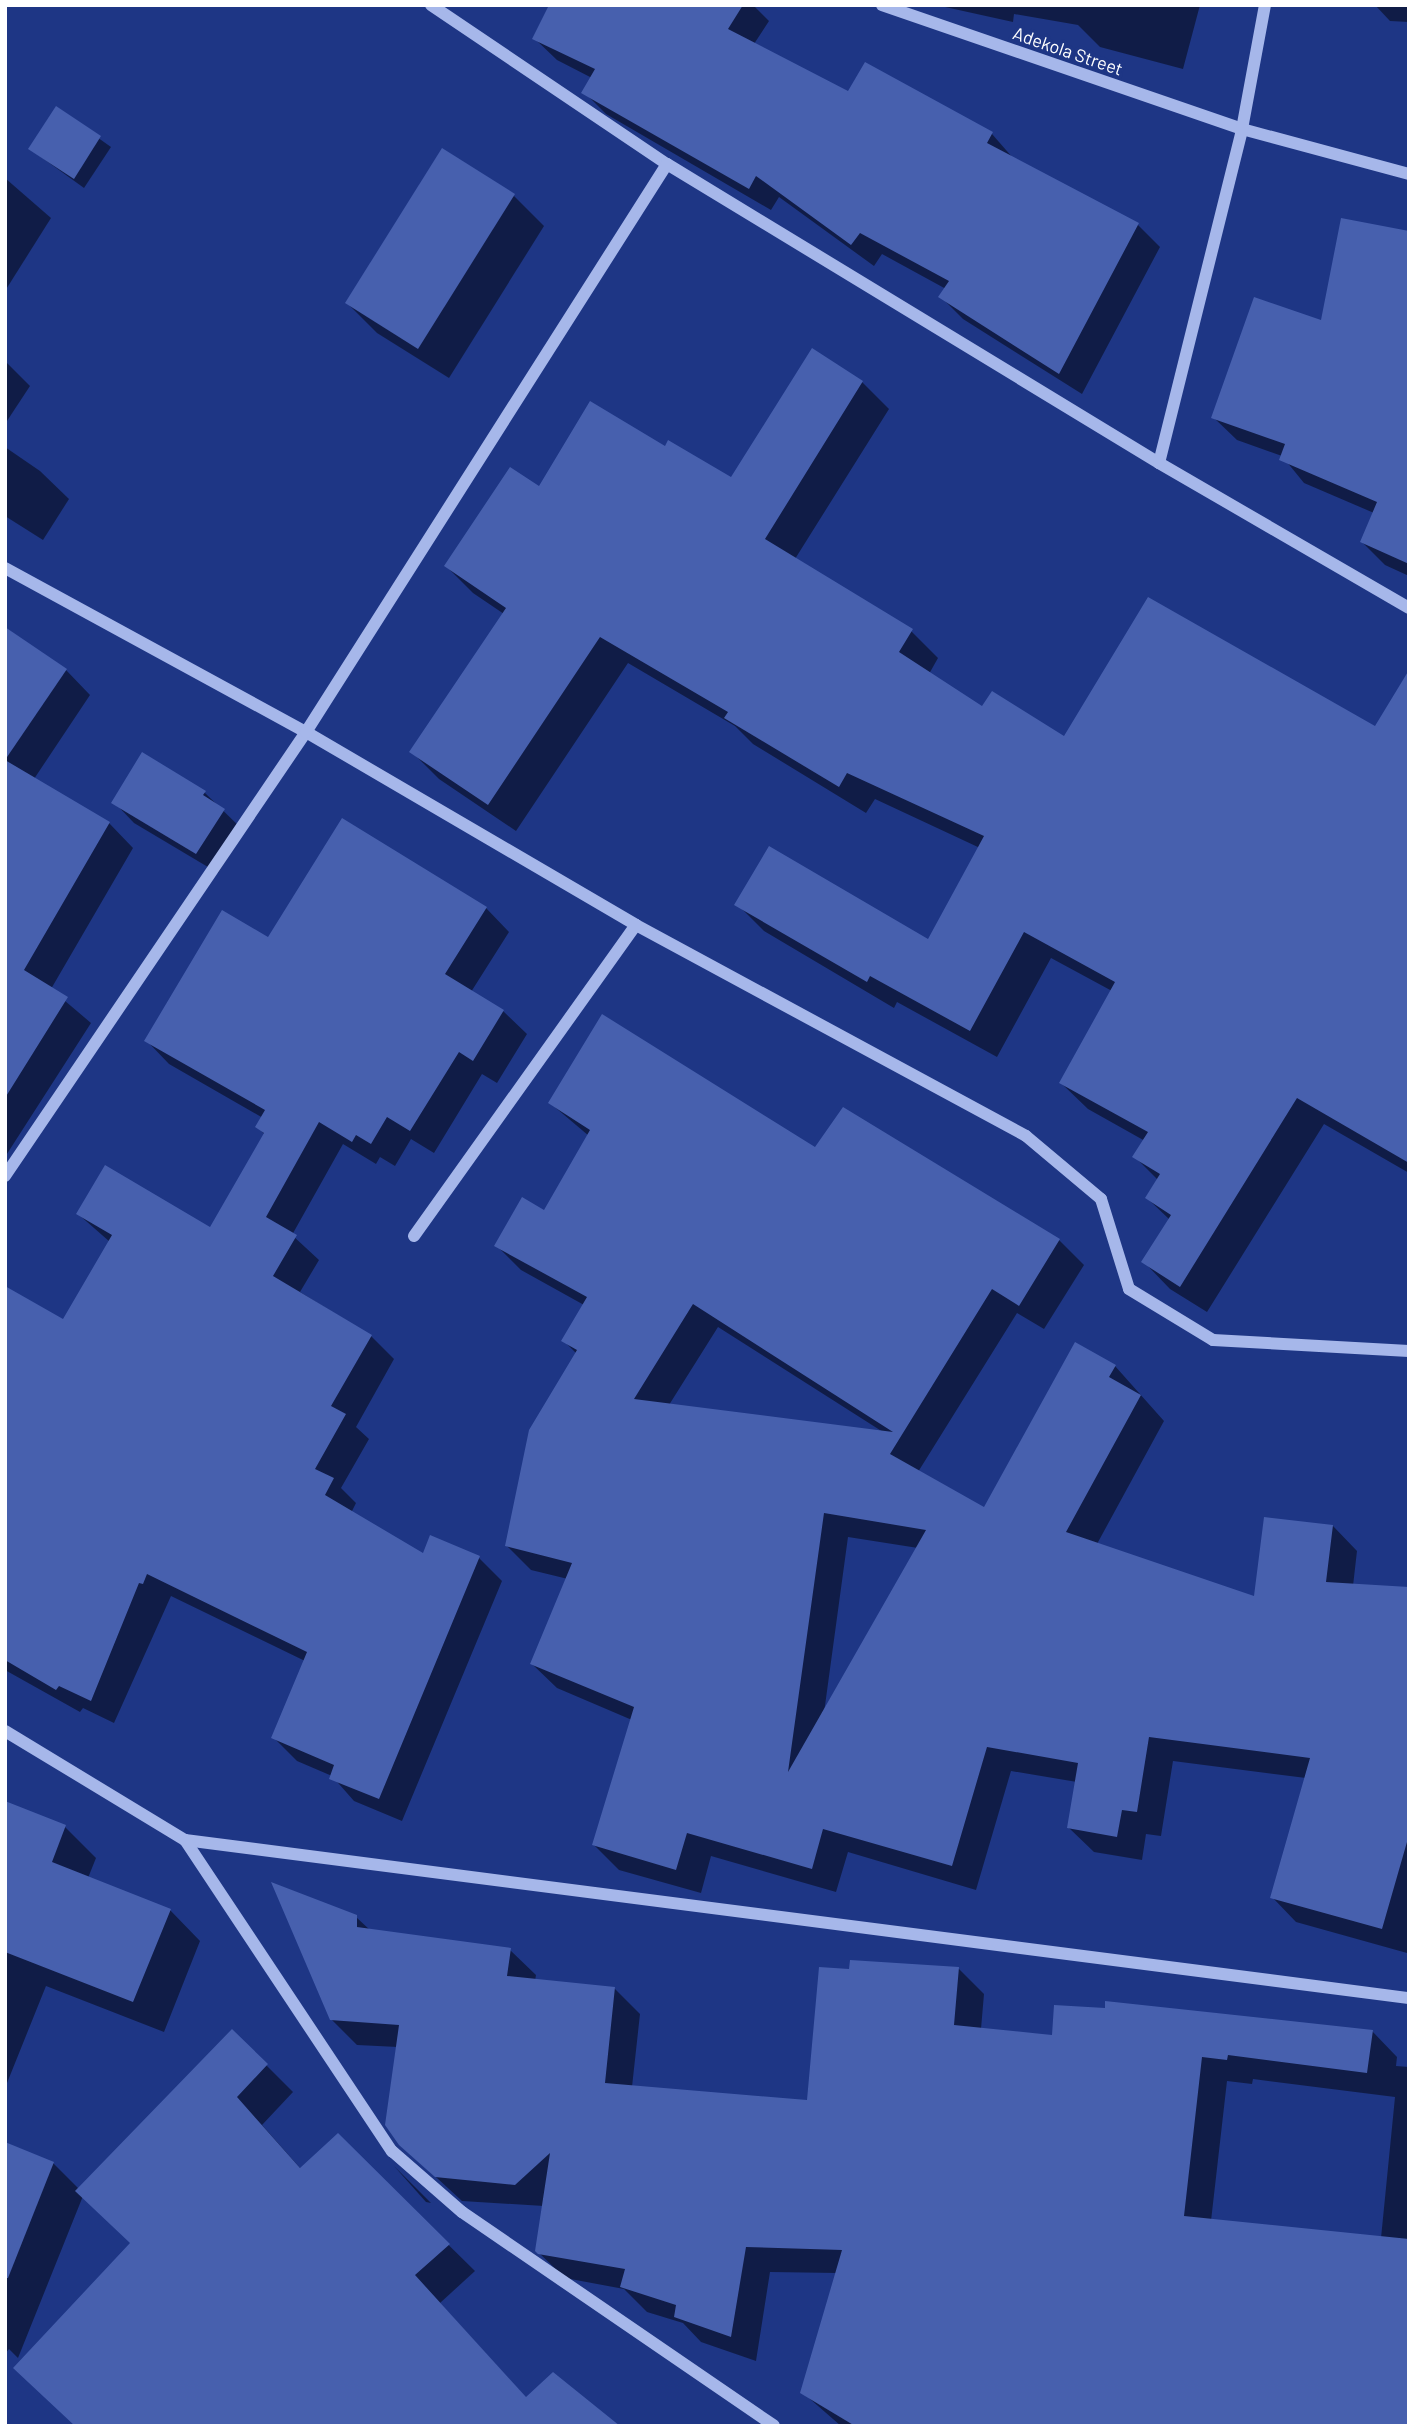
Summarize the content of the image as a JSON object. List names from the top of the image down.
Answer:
{
  "streets": {
    "street": ["Adekola Street"]
  }
}
